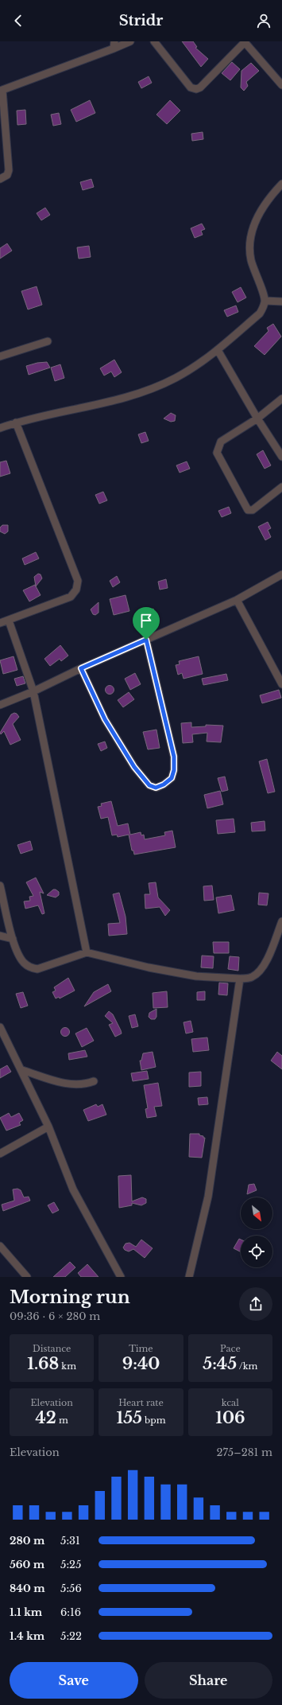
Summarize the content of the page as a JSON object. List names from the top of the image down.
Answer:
{
  "north": "bottom right",
  "page": {
    "header": "Stridr",
    "heading": ["Morning run", "09:36 · 6 × 280 m"],
    "stats": [
      ["Distance", "1.68 km"],
      ["Time", "9:40"],
      ["Pace", "5:45 /km"],
      ["Elevation", "42 m"],
      ["Heart rate", "155 bpm"],
      ["kcal", "106"]
    ],
    "chart": ["Elevation", "275–281 m"],
    "list": [
      {
        "name": "280 m",
        "note": "5:31"
      },
      {
        "name": "560 m",
        "note": "5:25"
      },
      {
        "name": "840 m",
        "note": "5:56"
      },
      {
        "name": "1.1 km",
        "note": "6:16"
      },
      {
        "name": "1.4 km",
        "note": "5:22"
      }
    ],
    "buttons": ["Save", "Share"]
  }
}
